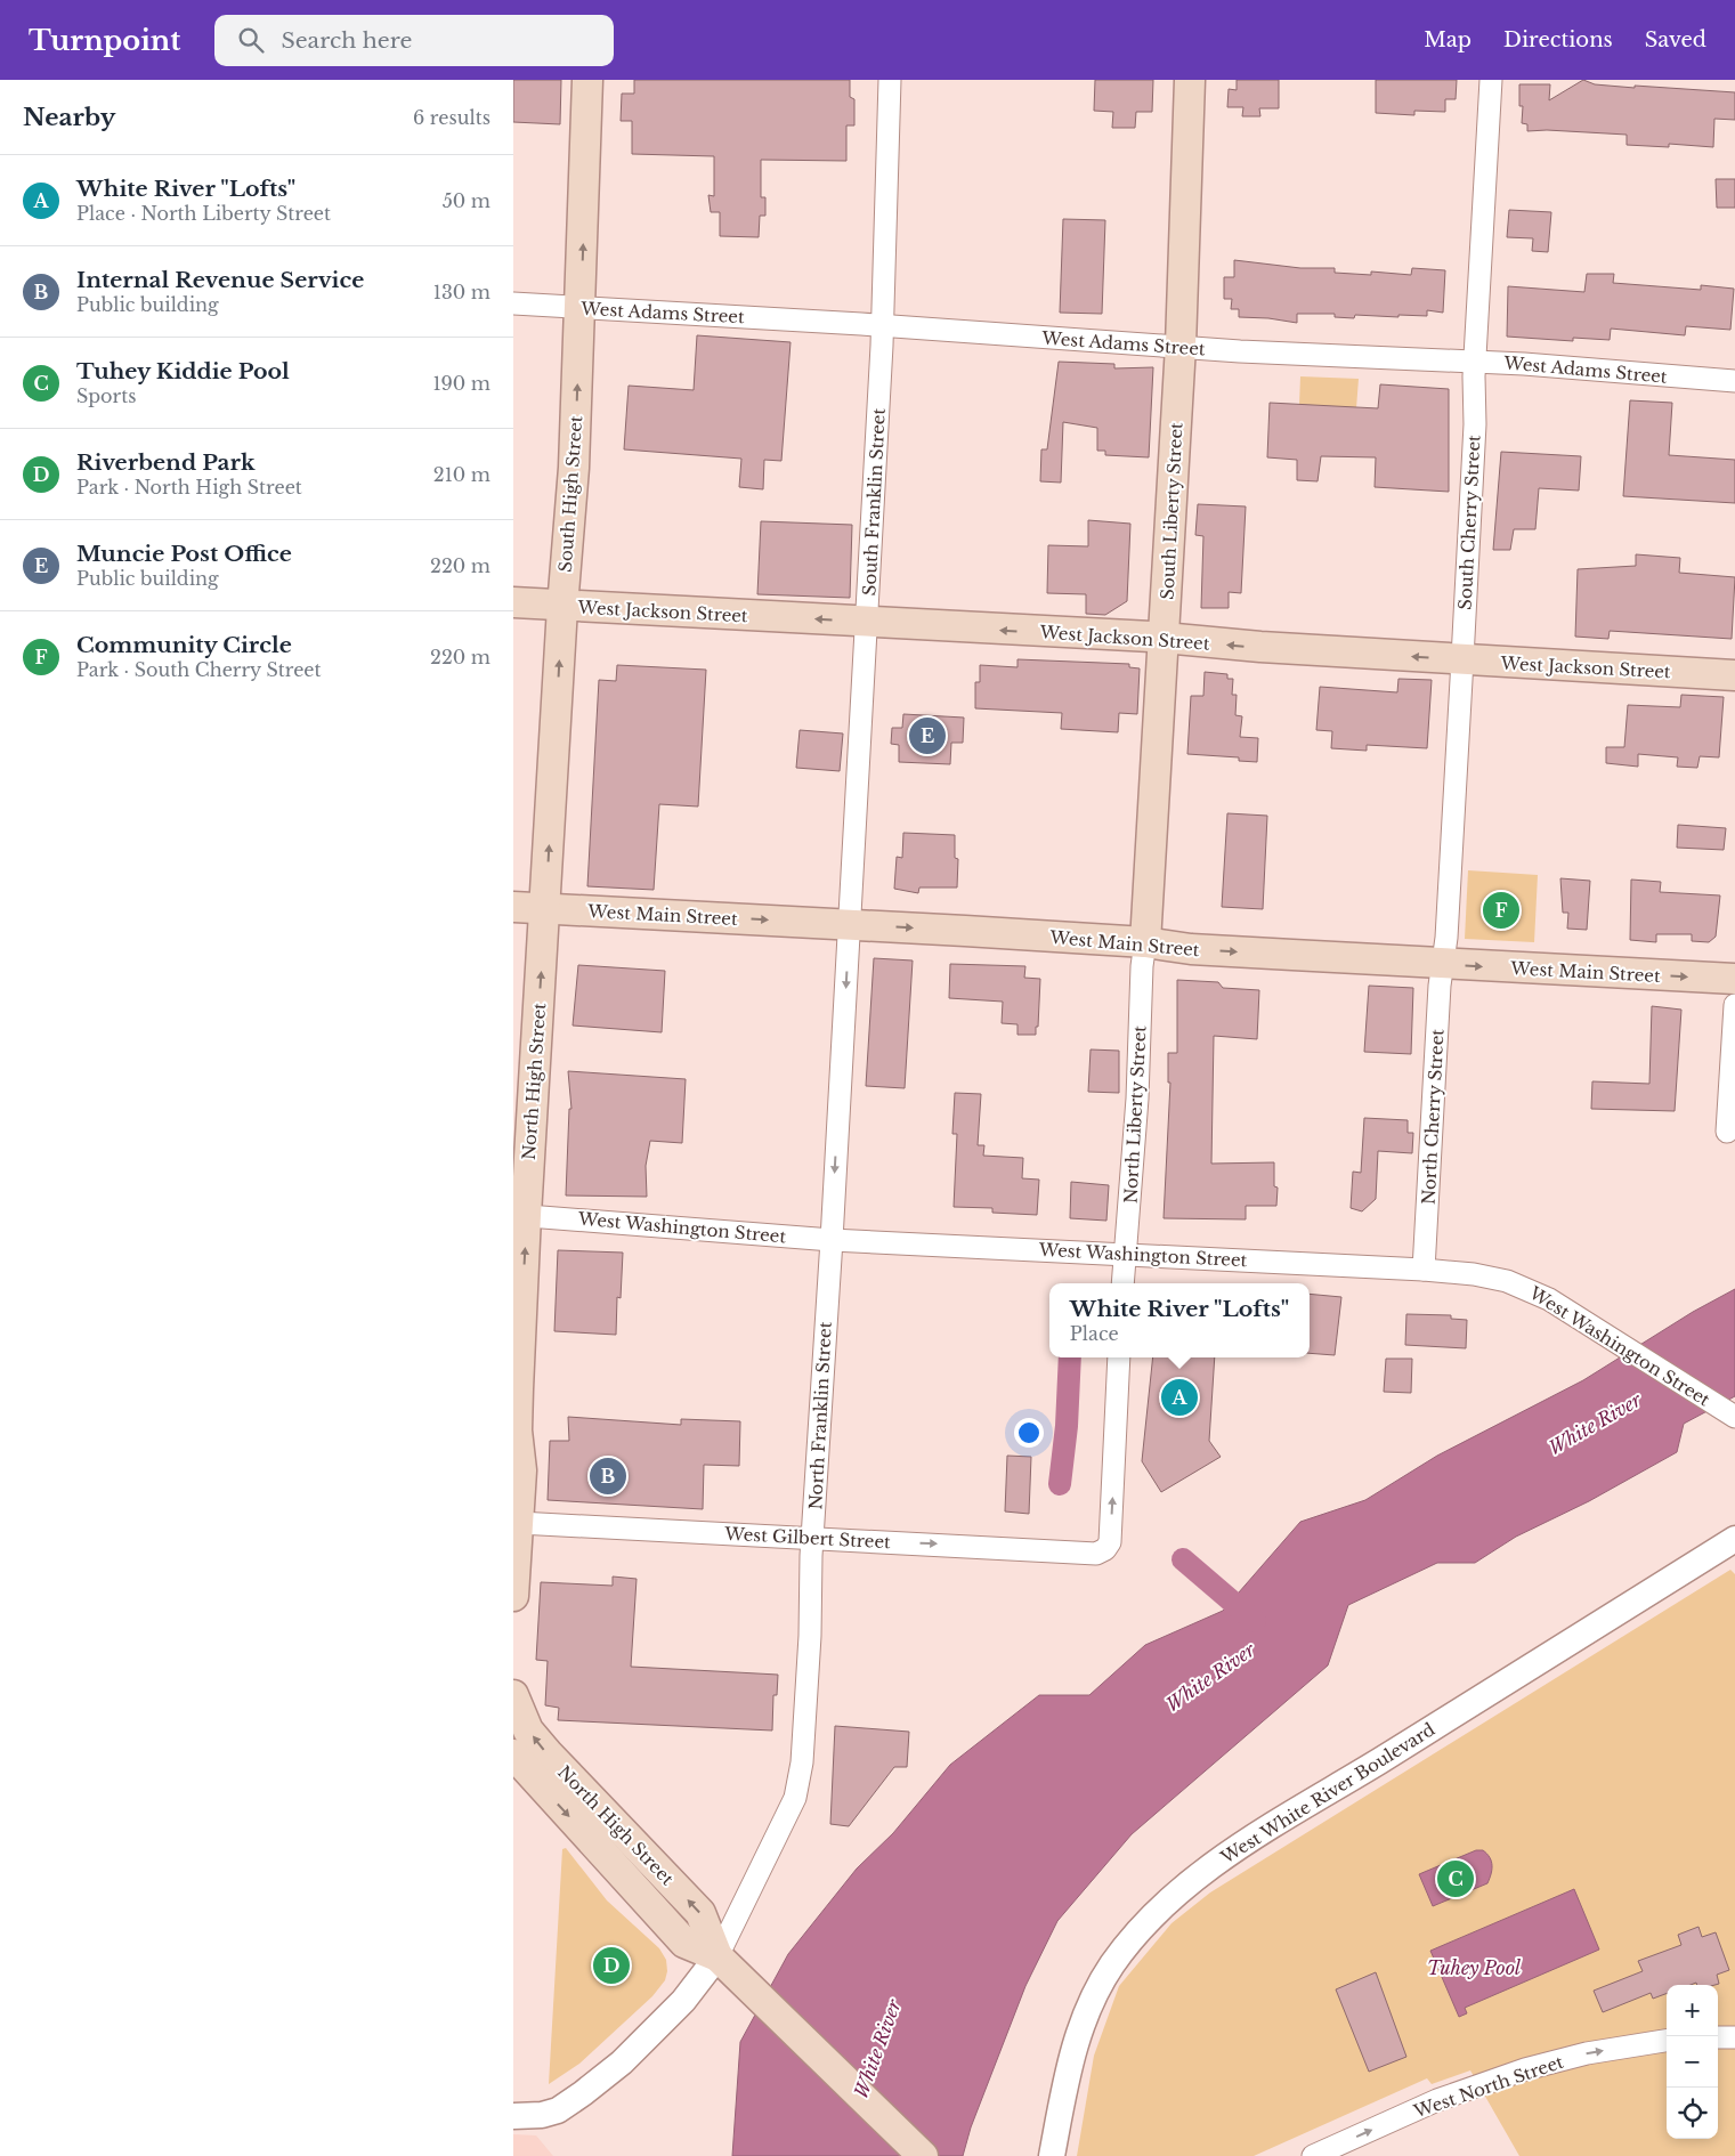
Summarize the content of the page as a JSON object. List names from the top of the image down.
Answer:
{
  "streets": {
    "main road": [
      "South High Street",
      "South Liberty Street",
      "West Jackson Street",
      "West Main Street",
      "North High Street"
    ],
    "street": [
      "West Adams Street",
      "South Franklin Street",
      "South Cherry Street",
      "North Liberty Street",
      "North Cherry Street",
      "West Washington Street",
      "North Franklin Street",
      "West Gilbert Street",
      "West White River Boulevard",
      "West North Street"
    ]
  },
  "crossings": [
    ["West Adams Street", "South High Street"],
    ["West Adams Street", "South Franklin Street"],
    ["West Adams Street", "South Liberty Street"],
    ["West Adams Street", "South Cherry Street"],
    ["South High Street", "West Jackson Street"],
    ["South High Street", "West Main Street"],
    ["South High Street", "North High Street"],
    ["South Franklin Street", "West Jackson Street"],
    ["South Franklin Street", "West Main Street"],
    ["South Franklin Street", "North Franklin Street"],
    ["South Liberty Street", "West Jackson Street"],
    ["South Liberty Street", "West Main Street"],
    ["South Liberty Street", "North Liberty Street"],
    ["South Cherry Street", "West Jackson Street"],
    ["South Cherry Street", "West Main Street"],
    ["South Cherry Street", "North Cherry Street"],
    ["West Main Street", "North High Street"],
    ["West Main Street", "North Liberty Street"],
    ["West Main Street", "North Cherry Street"],
    ["West Main Street", "North Franklin Street"],
    ["North High Street", "West Washington Street"],
    ["North High Street", "North Franklin Street"],
    ["North High Street", "West Gilbert Street"],
    ["North Liberty Street", "West Washington Street"],
    ["North Cherry Street", "West Washington Street"],
    ["West Washington Street", "North Franklin Street"],
    ["North Franklin Street", "West Gilbert Street"]
  ],
  "one_way": [
    "South High Street",
    "West Jackson Street",
    "West Main Street",
    "West North Street"
  ],
  "water": ["White River", "Tuhey Pool"],
  "page": {
    "header": "Turnpoint",
    "search": "Search here",
    "nav": ["Map", "Directions", "Saved"],
    "heading": ["Nearby", "6 results"],
    "list": [
      {
        "mark": "A",
        "name": "White River \"Lofts\"",
        "note": "Place · North Liberty Street",
        "value": "50 m"
      },
      {
        "mark": "B",
        "name": "Internal Revenue Service",
        "note": "Public building",
        "value": "130 m"
      },
      {
        "mark": "C",
        "name": "Tuhey Kiddie Pool",
        "note": "Sports",
        "value": "190 m"
      },
      {
        "mark": "D",
        "name": "Riverbend Park",
        "note": "Park · North High Street",
        "value": "210 m"
      },
      {
        "mark": "E",
        "name": "Muncie Post Office",
        "note": "Public building",
        "value": "220 m"
      },
      {
        "mark": "F",
        "name": "Community Circle",
        "note": "Park · South Cherry Street",
        "value": "220 m"
      }
    ],
    "pins": [
      "E",
      "F",
      "A",
      "B",
      "C",
      "D"
    ],
    "popup": ["White River \"Lofts\"", "Place"],
    "map_buttons": ["+", "−"]
  }
}
